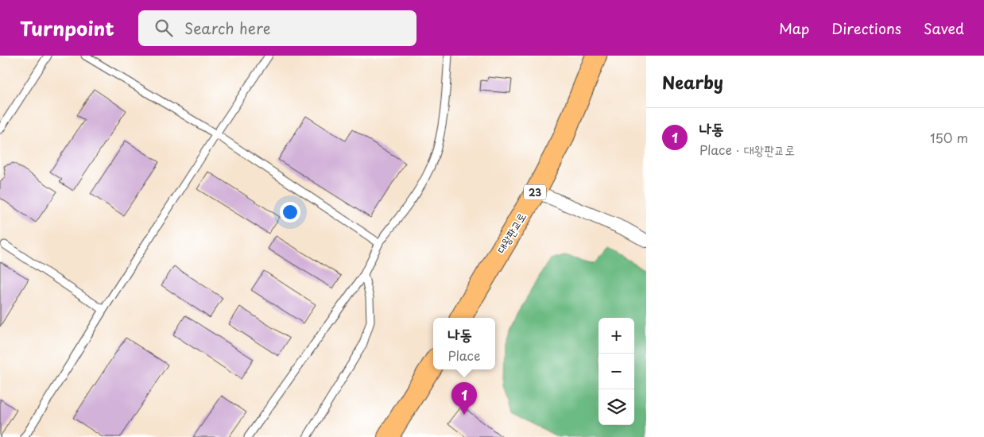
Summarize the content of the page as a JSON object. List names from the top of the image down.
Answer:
{
  "streets": {
    "main road": ["23", "대왕판교로"]
  },
  "page": {
    "header": "Turnpoint",
    "search": "Search here",
    "nav": ["Map", "Directions", "Saved"],
    "heading": "Nearby",
    "list": [
      {
        "mark": "1",
        "name": "나동",
        "note": "Place · 대왕판교로",
        "value": "150 m"
      }
    ],
    "map_buttons": ["+", "−"],
    "popup": ["나동", "Place"],
    "pins": "1"
  }
}
